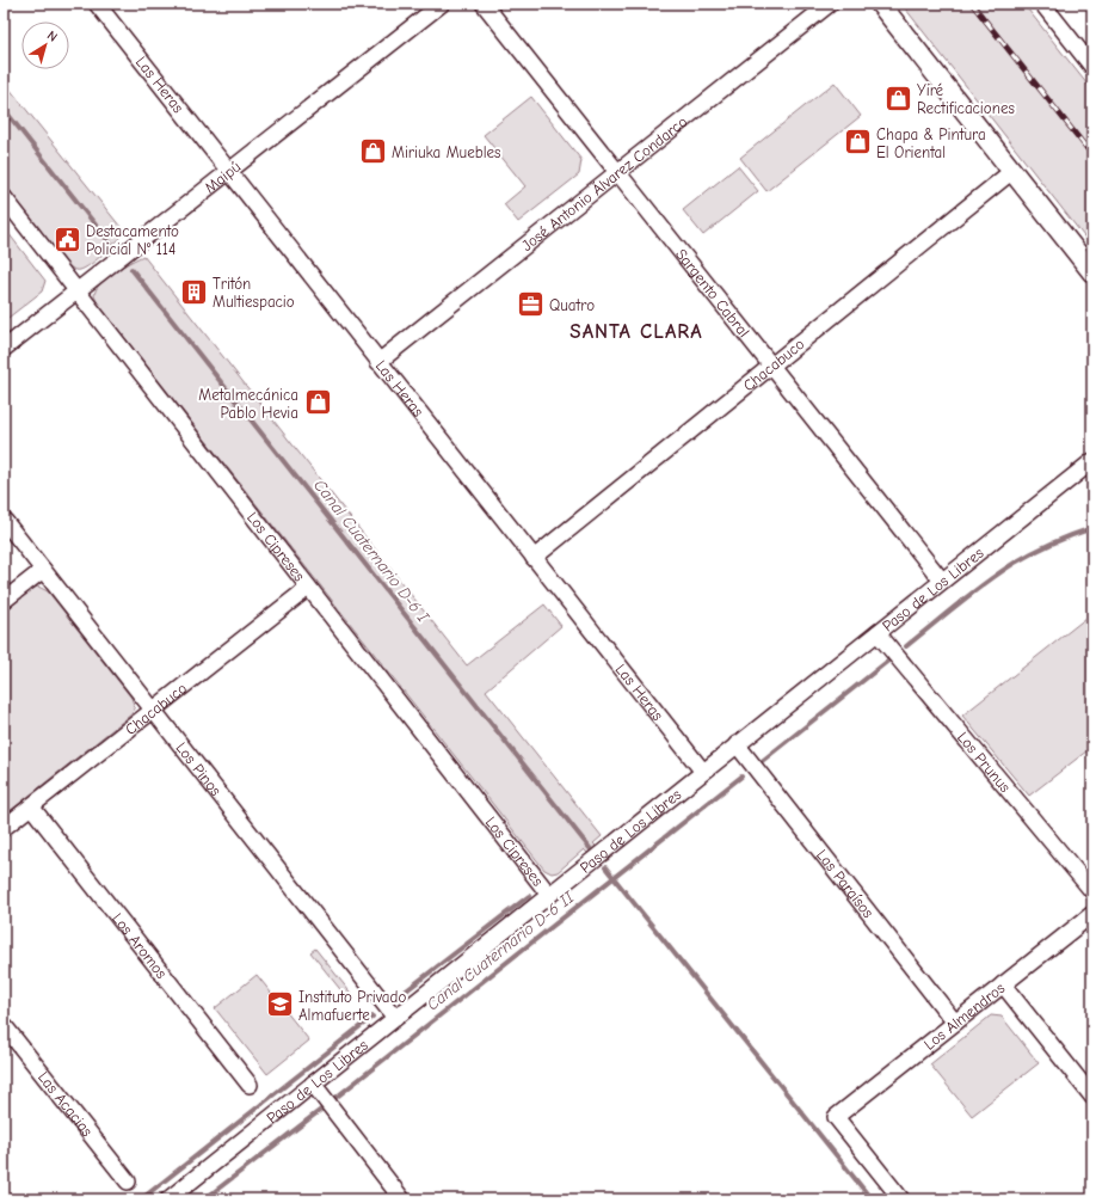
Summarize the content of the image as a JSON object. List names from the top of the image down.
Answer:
{
  "streets": {
    "street": [
      "Las Heras",
      "Maipú",
      "José Antonio Álvarez Condarco",
      "Sargento Cabral",
      "Chacabuco",
      "Los Cipreses",
      "Paso de Los Libres",
      "Los Prunus",
      "Los Pinos",
      "Las Paraísos",
      "Los Aromos",
      "Los Almendros",
      "Las Acacias"
    ]
  },
  "crossings": [
    ["Las Heras", "Maipú"],
    ["Las Heras", "José Antonio Álvarez Condarco"],
    ["Las Heras", "Chacabuco"],
    ["Las Heras", "Paso de Los Libres"],
    ["Maipú", "Los Cipreses"],
    ["José Antonio Álvarez Condarco", "Sargento Cabral"],
    ["Sargento Cabral", "Chacabuco"],
    ["Sargento Cabral", "Paso de Los Libres"],
    ["Chacabuco", "Los Cipreses"],
    ["Chacabuco", "Los Pinos"],
    ["Chacabuco", "Los Aromos"],
    ["Los Cipreses", "Paso de Los Libres"],
    ["Paso de Los Libres", "Los Prunus"],
    ["Paso de Los Libres", "Los Pinos"],
    ["Paso de Los Libres", "Las Paraísos"],
    ["Las Paraísos", "Los Almendros"]
  ],
  "districts": ["SANTA CLARA"],
  "water": ["Canal Cuaternario D-6 I", "Canal Cuaternario D-6 II"],
  "places": {
    "shop": [
      "Yiré Rectificaciones",
      "Chapa & Pintura El Oriental",
      "Miriuka Muebles",
      "Metalmecánica Pablo Hevia"
    ],
    "public building": ["Destacamento Policial N° 114"],
    "building": ["Tritón Multiespacio"],
    "office": ["Quatro"],
    "school or university": ["Instituto Privado Almafuerte"]
  },
  "north": "top right"
}
